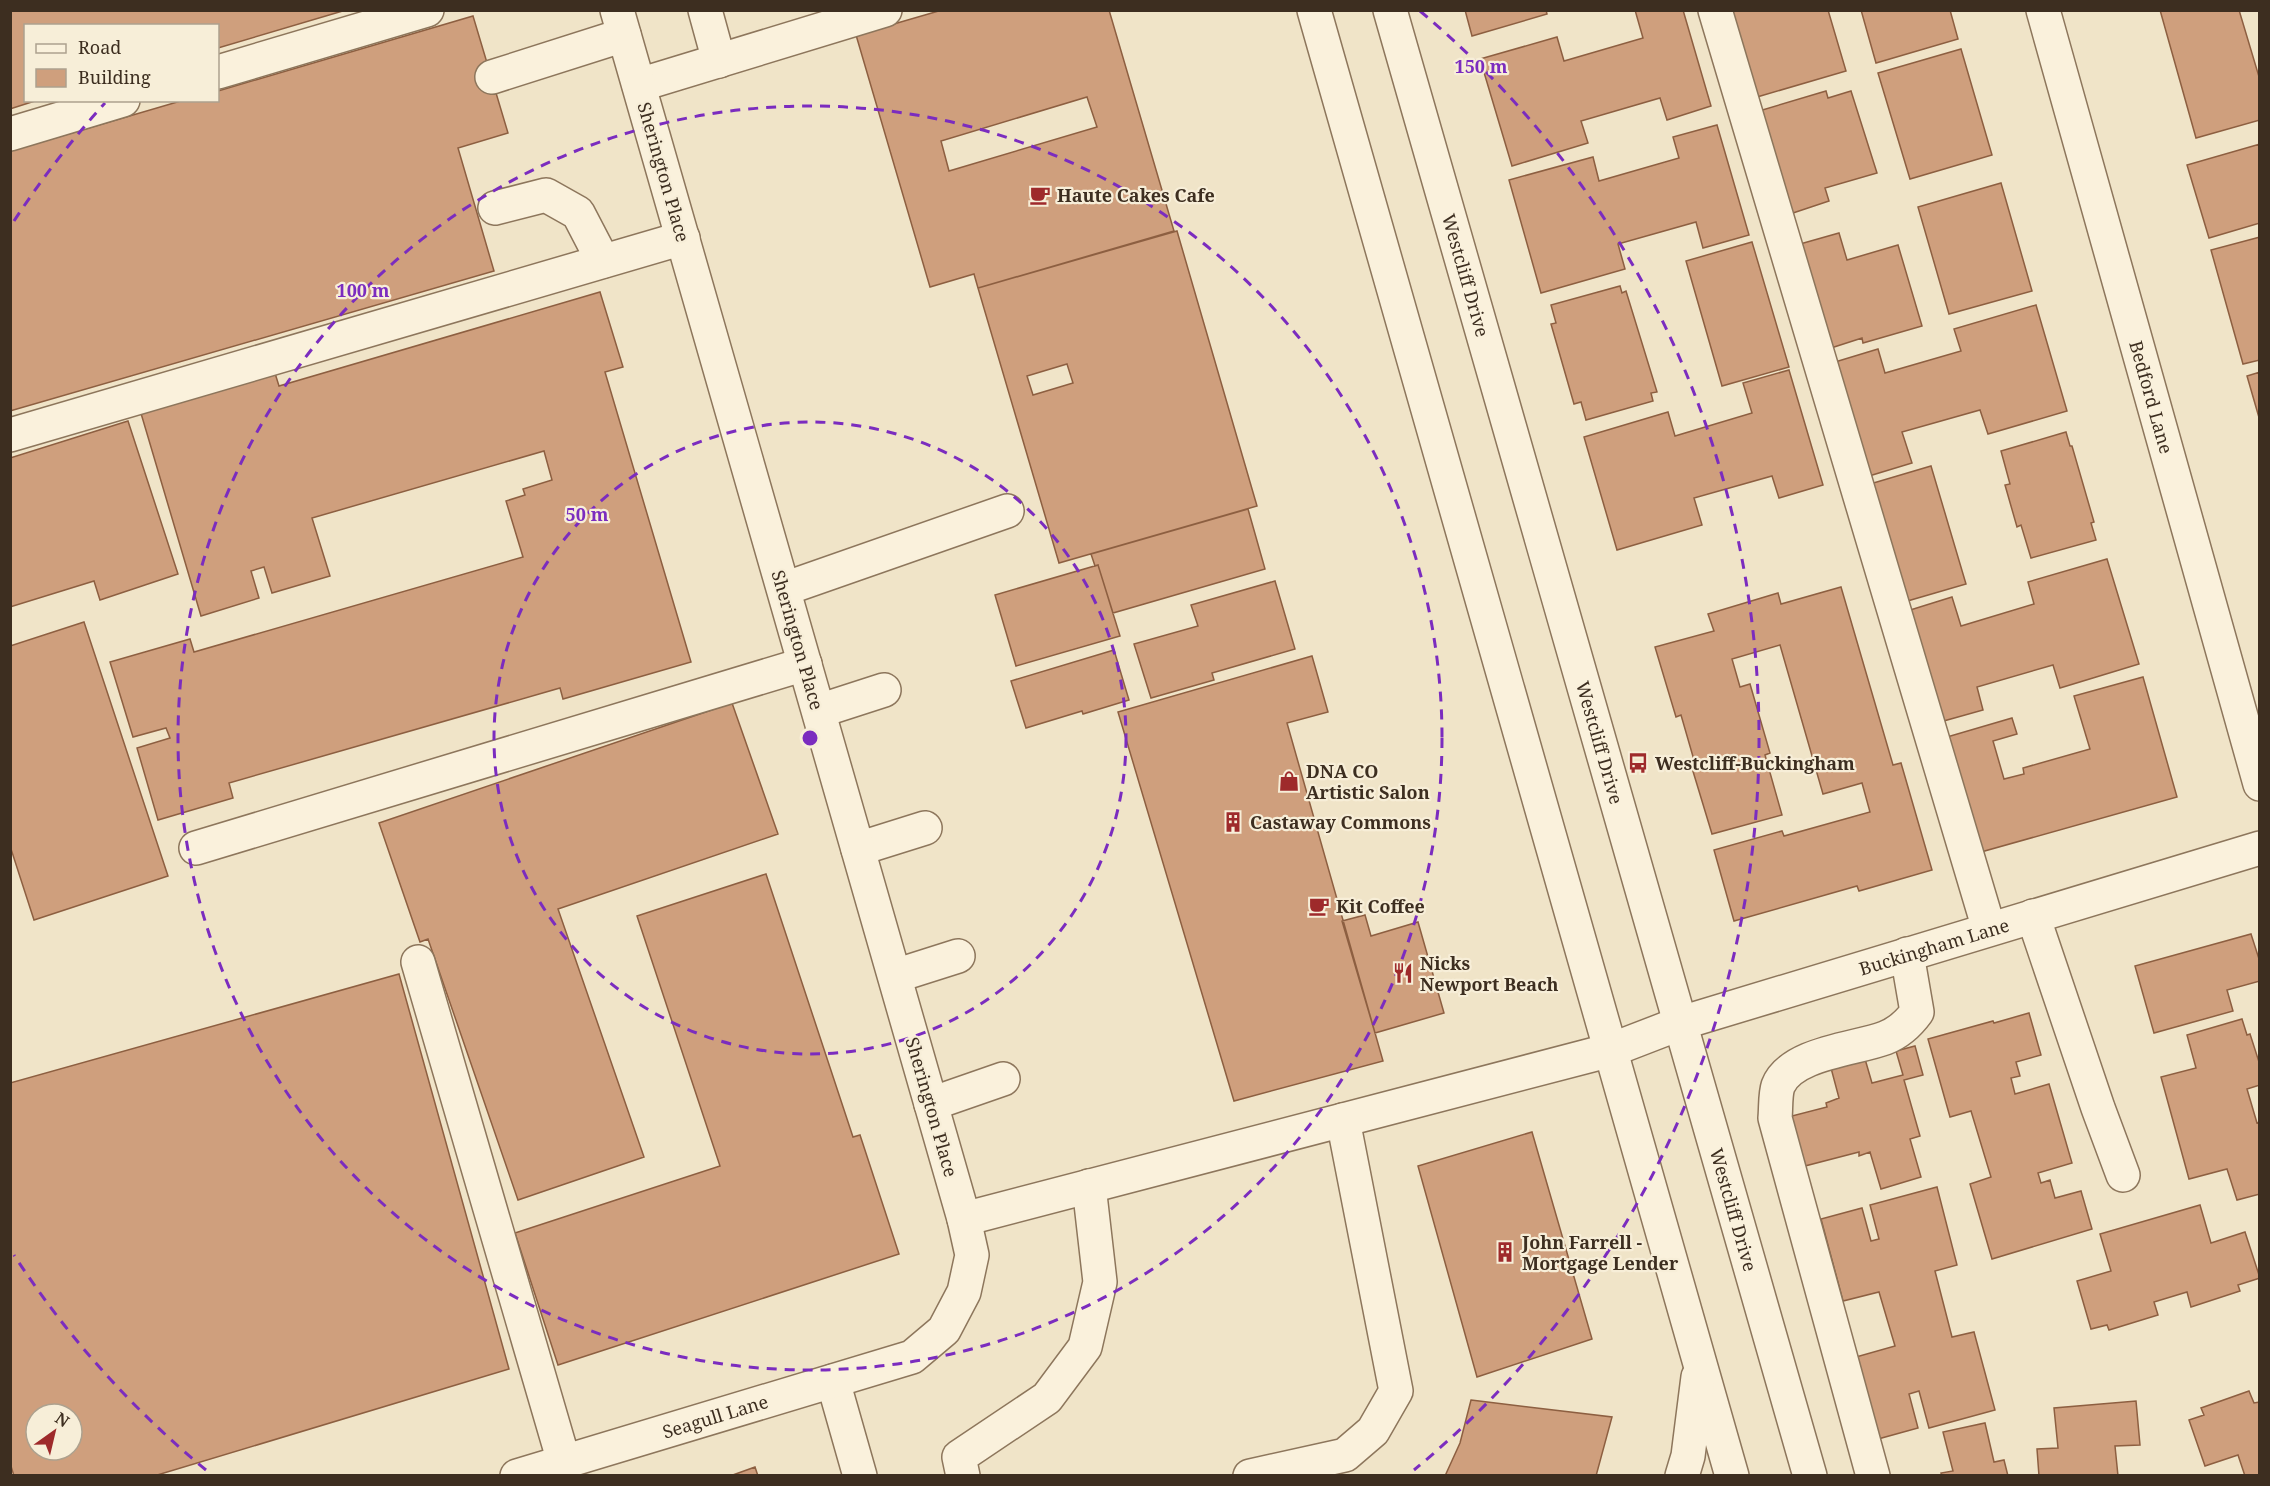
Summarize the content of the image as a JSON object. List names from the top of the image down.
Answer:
{
  "streets": {
    "street": [
      "Sherington Place",
      "Westcliff Drive",
      "Bedford Lane",
      "Buckingham Lane",
      "Seagull Lane"
    ]
  },
  "crossings": [
    ["Sherington Place", "Buckingham Lane"],
    ["Sherington Place", "Seagull Lane"],
    ["Westcliff Drive", "Buckingham Lane"]
  ],
  "places": {
    "cafe": ["Haute Cakes Cafe", "Kit Coffee"],
    "bus stop": ["Westcliff-Buckingham"],
    "shop": ["DNA CO Artistic Salon"],
    "building": ["Castaway Commons", "John Farrell - Mortgage Lender"],
    "restaurant": ["Nicks Newport Beach"]
  },
  "legend": ["Road", "Building"],
  "north": "top right",
  "rings": ["150 m", "100 m", "50 m"]
}
